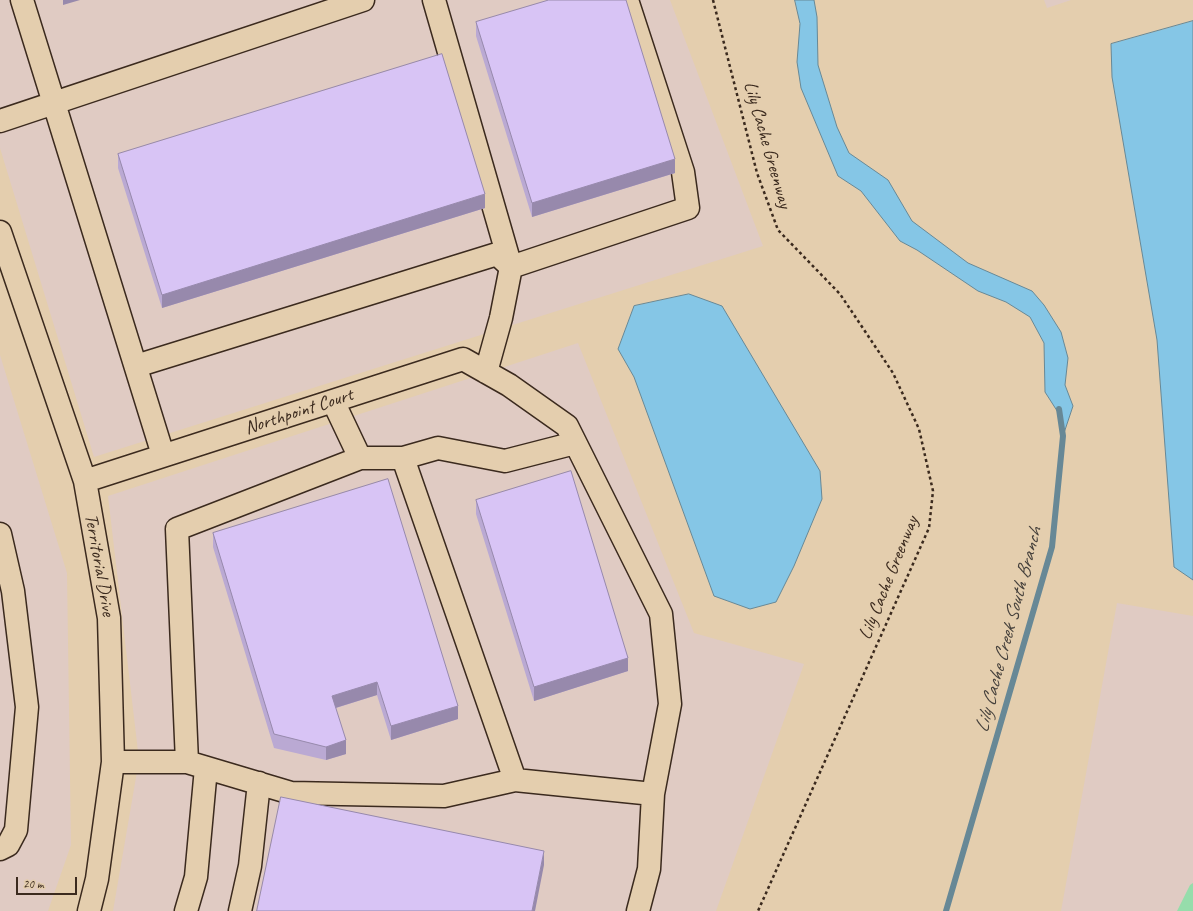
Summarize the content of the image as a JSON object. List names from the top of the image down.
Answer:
{
  "streets": {
    "street": ["Northpoint Court", "Territorial Drive"],
    "path": ["Lily Cache Greenway"]
  },
  "crossings": [
    ["Northpoint Court", "Territorial Drive"]
  ],
  "water": ["Lily Cache Creek South Branch"],
  "scale_bar": "20 m"
}
